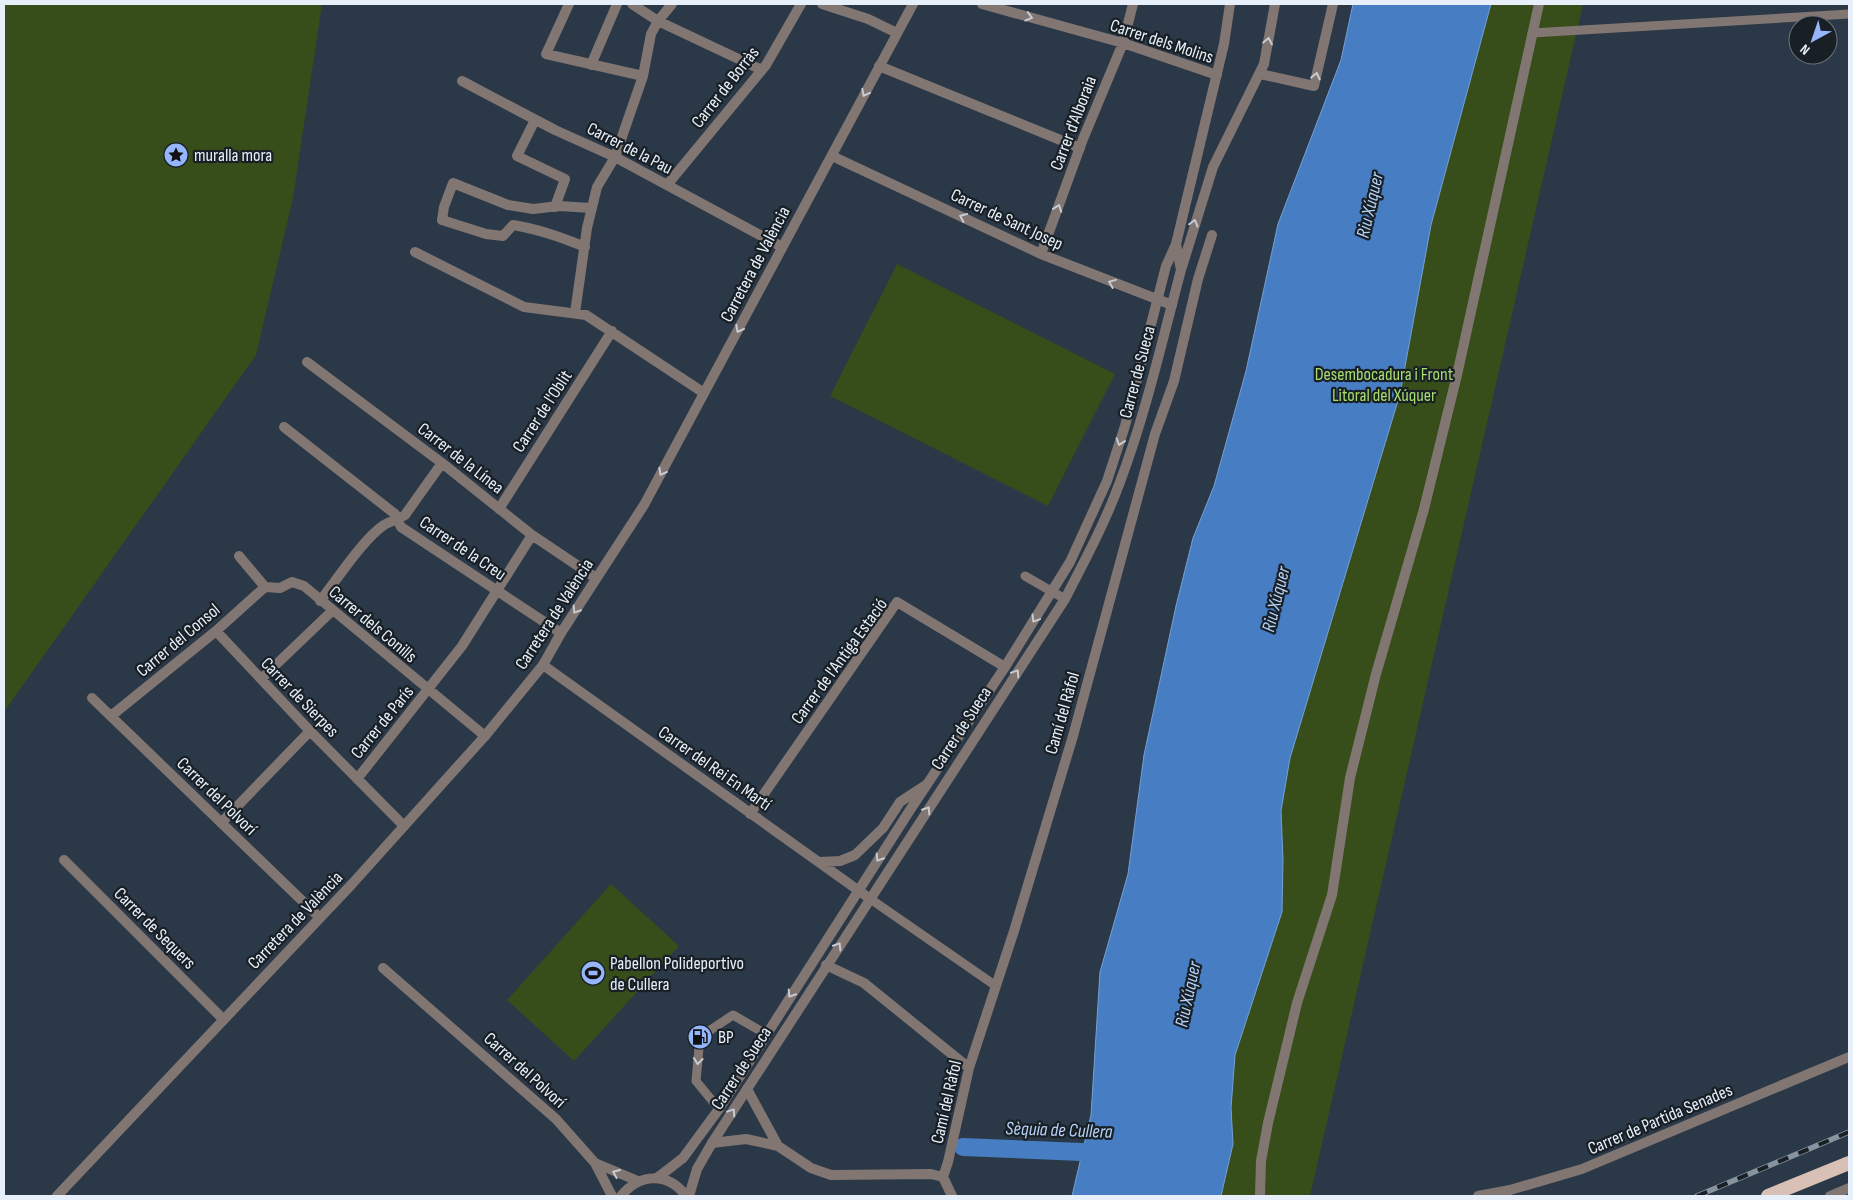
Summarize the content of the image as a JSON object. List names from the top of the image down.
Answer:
{
  "streets": {
    "street": [
      "Carrer dels Molins",
      "Carrer de Borràs",
      "Carrer d'Alboraia",
      "Carrer de la Pau",
      "Carrer de Sant Josep",
      "Carretera de València",
      "Carrer de Sueca",
      "Carrer de l'Oblit",
      "Carrer de la Línea",
      "Carrer de la Creu",
      "Carrer dels Conills",
      "Carrer del Consol",
      "Carrer de l'Antiga Estació",
      "Carrer de Sierpes",
      "Camí del Ràfol",
      "Carrer de París",
      "Carrer del Rei En Martí",
      "Carrer del Polvorí",
      "Carrer de Sequers",
      "Carrer de Partida Senades"
    ]
  },
  "crossings": [
    ["Carrer dels Molins", "Carrer d'Alboraia"],
    ["Carrer dels Molins", "Carrer de Sueca"],
    ["Carrer de Borràs", "Carrer de la Pau"],
    ["Carrer d'Alboraia", "Carrer de Sant Josep"],
    ["Carrer de la Pau", "Carretera de València"],
    ["Carrer de Sant Josep", "Carretera de València"],
    ["Carrer de Sant Josep", "Carrer de Sueca"],
    ["Carretera de València", "Carrer de la Línea"],
    ["Carretera de València", "Carrer de la Creu"],
    ["Carretera de València", "Carrer dels Conills"],
    ["Carretera de València", "Carrer de Sierpes"],
    ["Carretera de València", "Carrer del Rei En Martí"],
    ["Carretera de València", "Carrer del Polvorí"],
    ["Carretera de València", "Carrer de Sequers"],
    ["Carrer de Sueca", "Carrer de l'Antiga Estació"],
    ["Carrer de Sueca", "Carrer del Rei En Martí"],
    ["Carrer de l'Oblit", "Carrer de la Línea"],
    ["Carrer de la Línea", "Carrer de París"],
    ["Carrer de la Creu", "Carrer de París"],
    ["Carrer dels Conills", "Carrer del Consol"],
    ["Carrer dels Conills", "Carrer de París"],
    ["Carrer del Consol", "Carrer de Sierpes"],
    ["Carrer del Consol", "Carrer del Polvorí"],
    ["Carrer de l'Antiga Estació", "Carrer del Rei En Martí"],
    ["Carrer de Sierpes", "Carrer de París"]
  ],
  "one_way": [
    "Carrer dels Molins",
    "Carrer d'Alboraia",
    "Carrer de Sant Josep",
    "Carretera de València"
  ],
  "water": ["Riu Xúquer", "Sèquia de Cullera"],
  "parks": ["Desembocadura i Front Litoral del Xúquer"],
  "places": {
    "place": ["muralla mora"],
    "sports": ["Pabellon Polideportivo de Cullera"],
    "fuel station": ["BP"]
  },
  "north": "bottom left"
}
